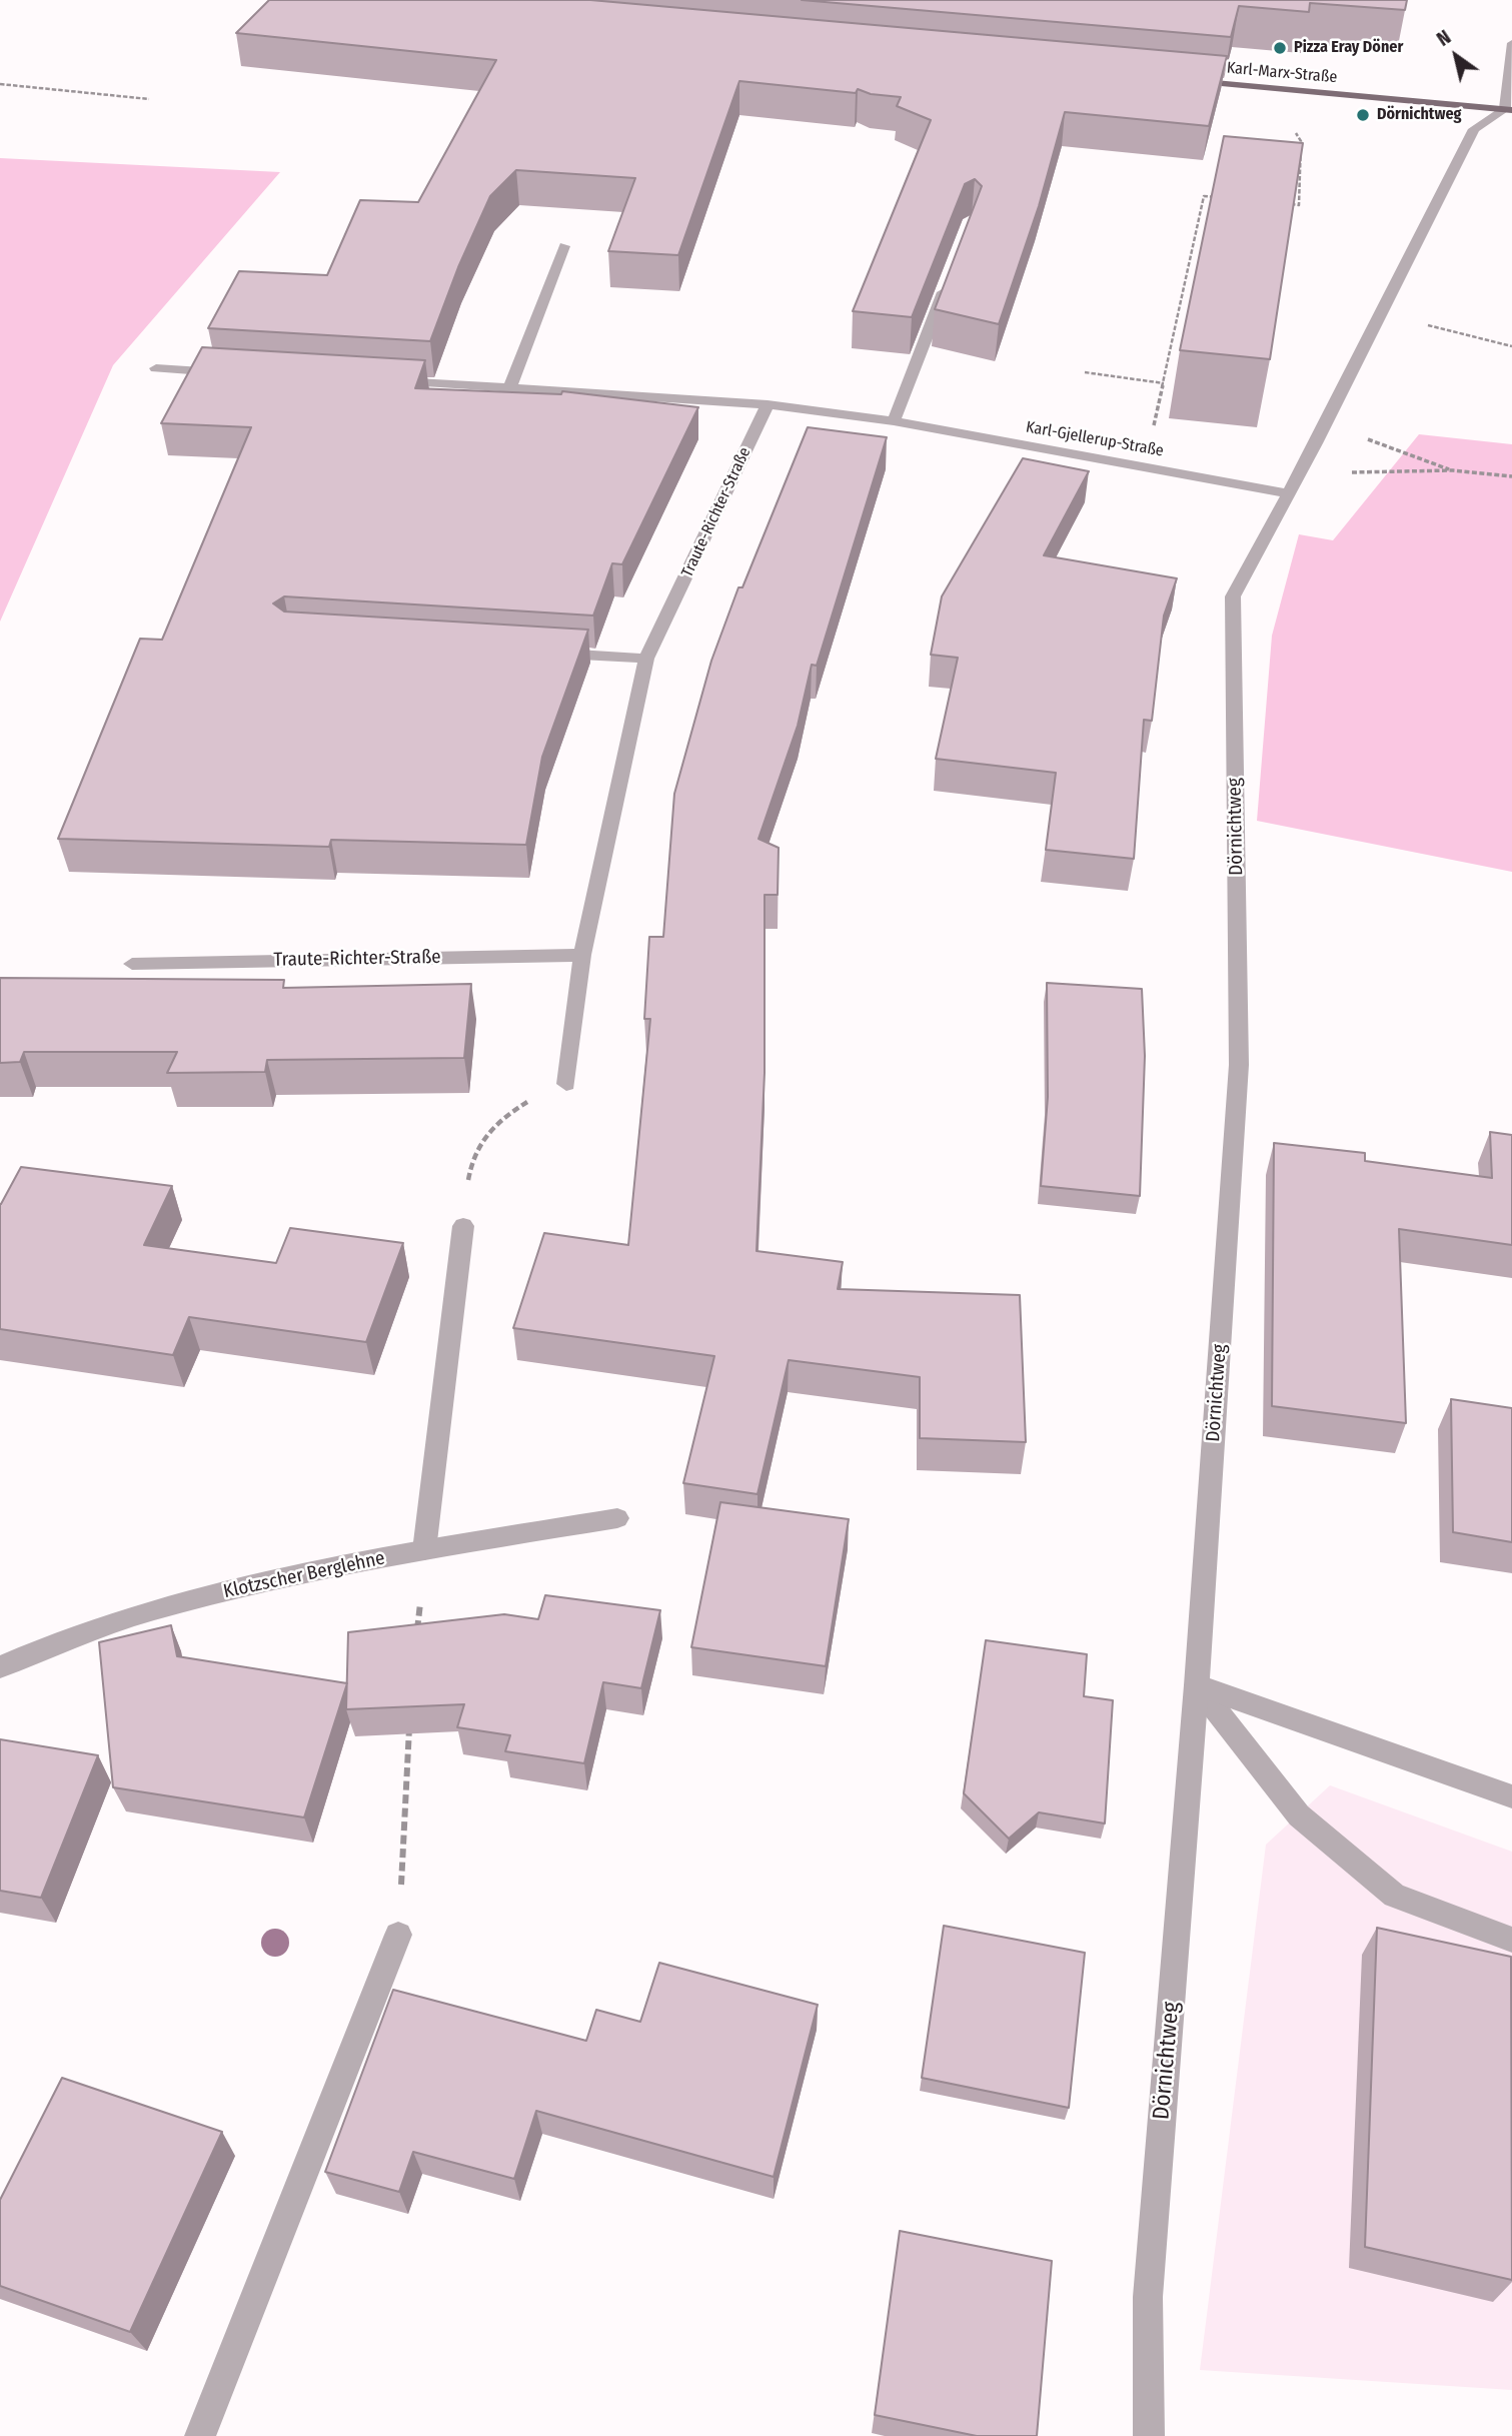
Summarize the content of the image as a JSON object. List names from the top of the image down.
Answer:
{
  "streets": {
    "main road": ["Karl-Marx-Straße"],
    "street": [
      "Karl-Gjellerup-Straße",
      "Traute-Richter-Straße",
      "Dörnichtweg",
      "Klotzscher Berglehne"
    ]
  },
  "crossings": [
    ["Karl-Marx-Straße", "Dörnichtweg"],
    ["Karl-Gjellerup-Straße", "Traute-Richter-Straße"],
    ["Karl-Gjellerup-Straße", "Dörnichtweg"]
  ],
  "places": ["Pizza Eray Döner", "Dörnichtweg"],
  "north": "top left"
}
